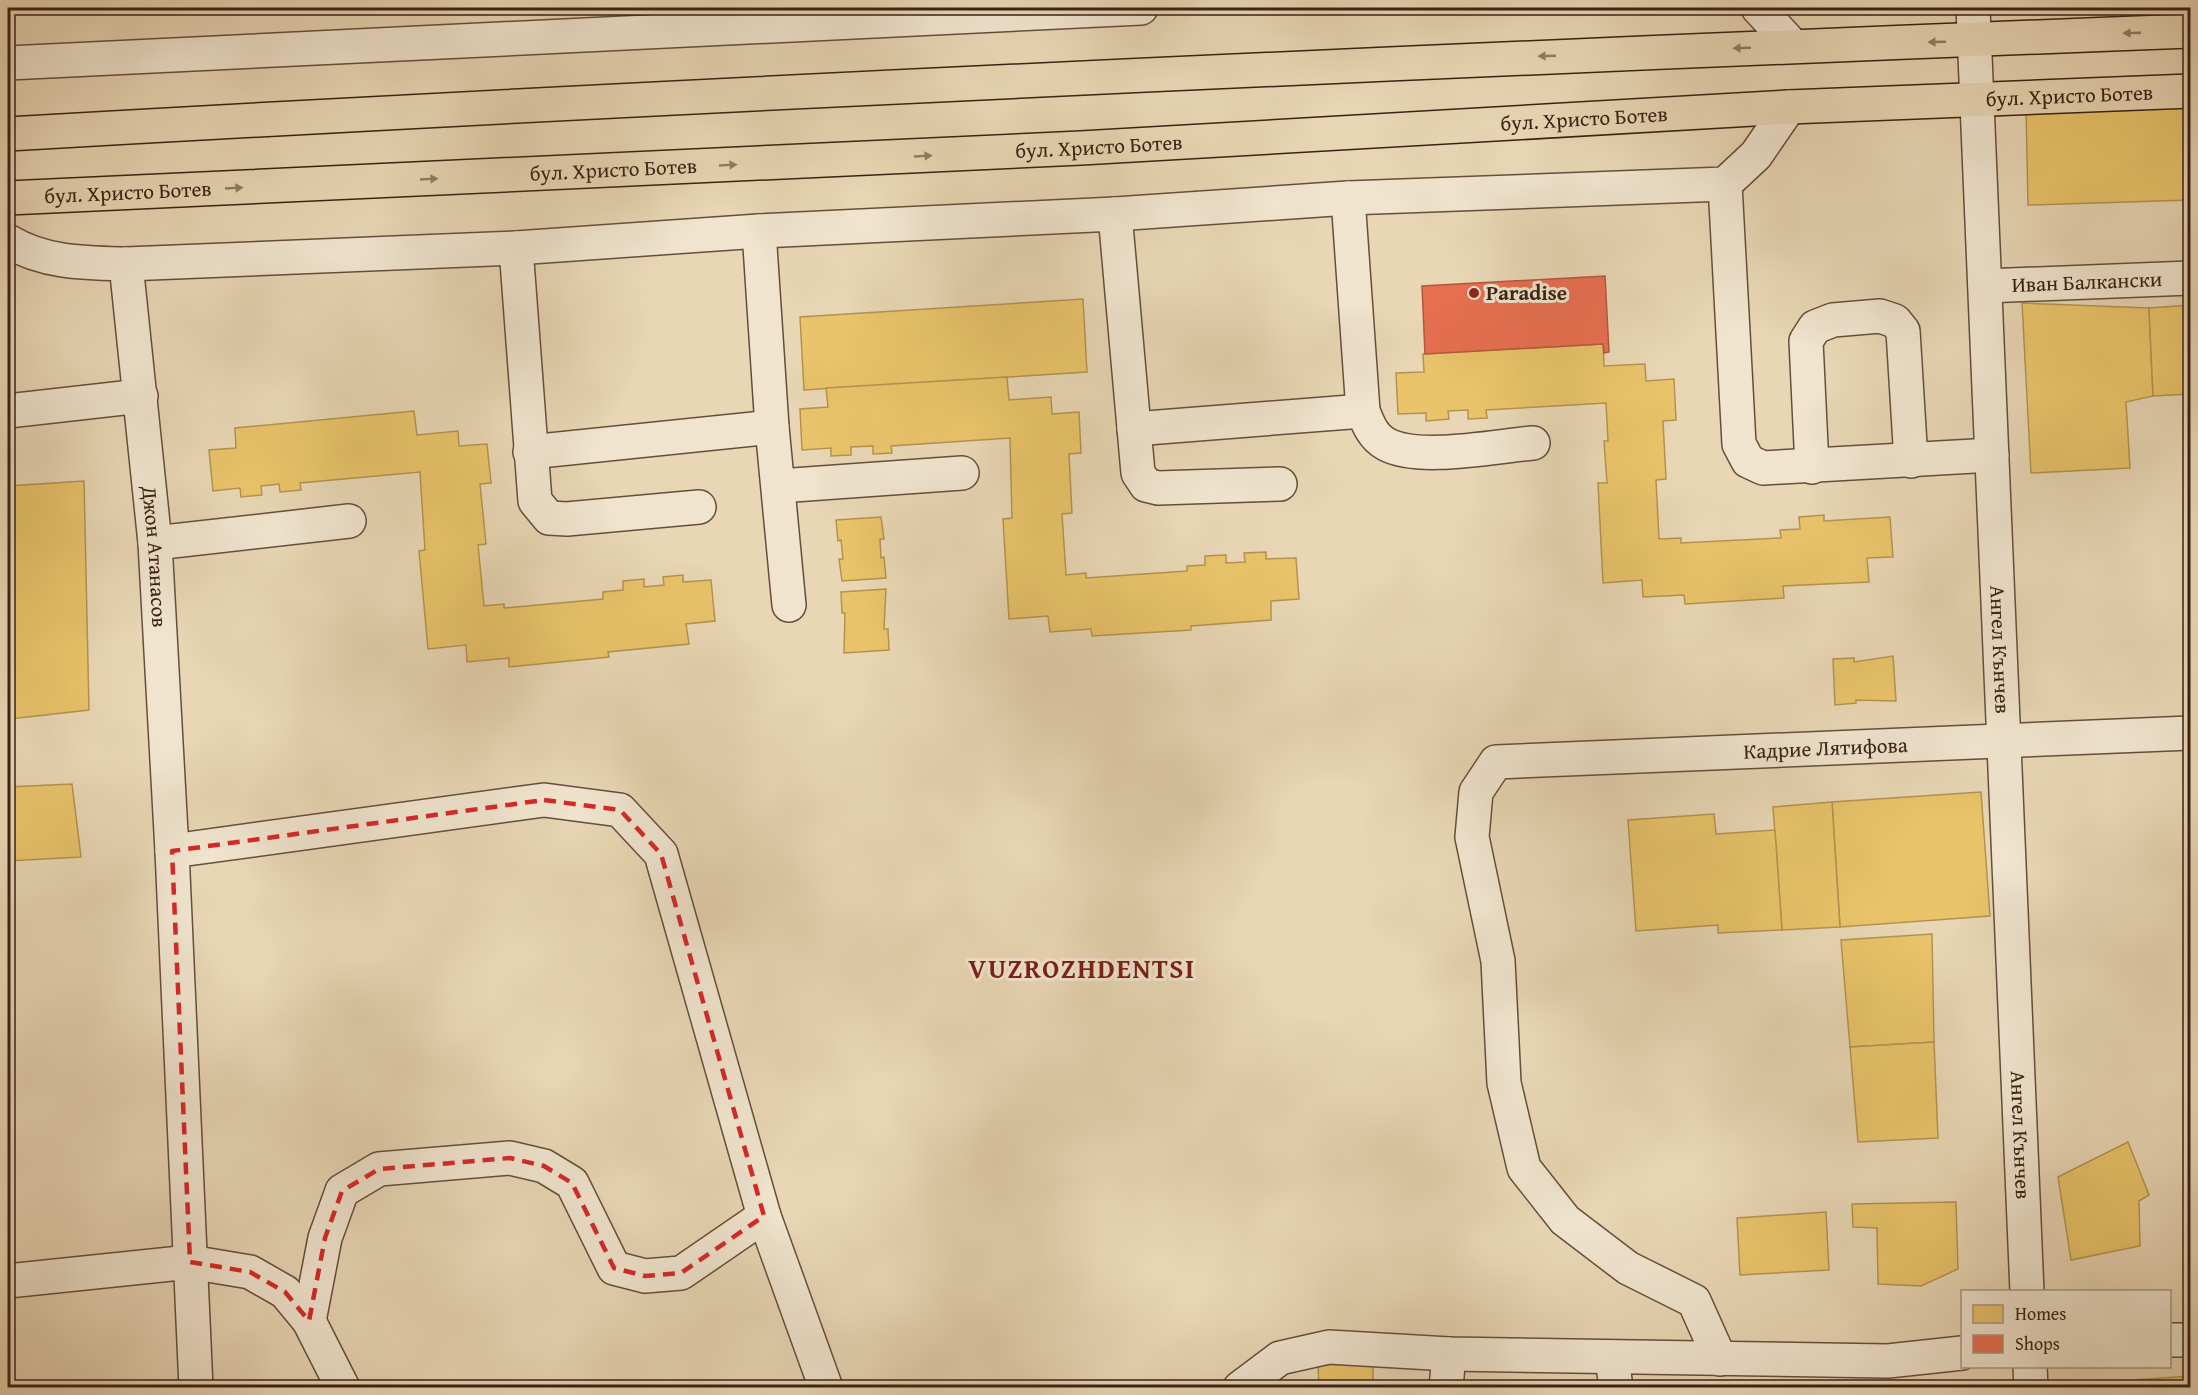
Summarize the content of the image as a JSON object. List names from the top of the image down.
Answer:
{
  "streets": {
    "main road": ["бул. Христо Ботев"],
    "street": [
      "Иван Балкански",
      "Джон Атанасов",
      "Ангел Кънчев",
      "Кадрие Лятифова"
    ]
  },
  "crossings": [
    ["бул. Христо Ботев", "Ангел Кънчев"],
    ["Иван Балкански", "Ангел Кънчев"],
    ["Ангел Кънчев", "Кадрие Лятифова"]
  ],
  "districts": ["VUZROZHDENTSI"],
  "places": ["Paradise"],
  "legend": ["Homes", "Shops"]
}
